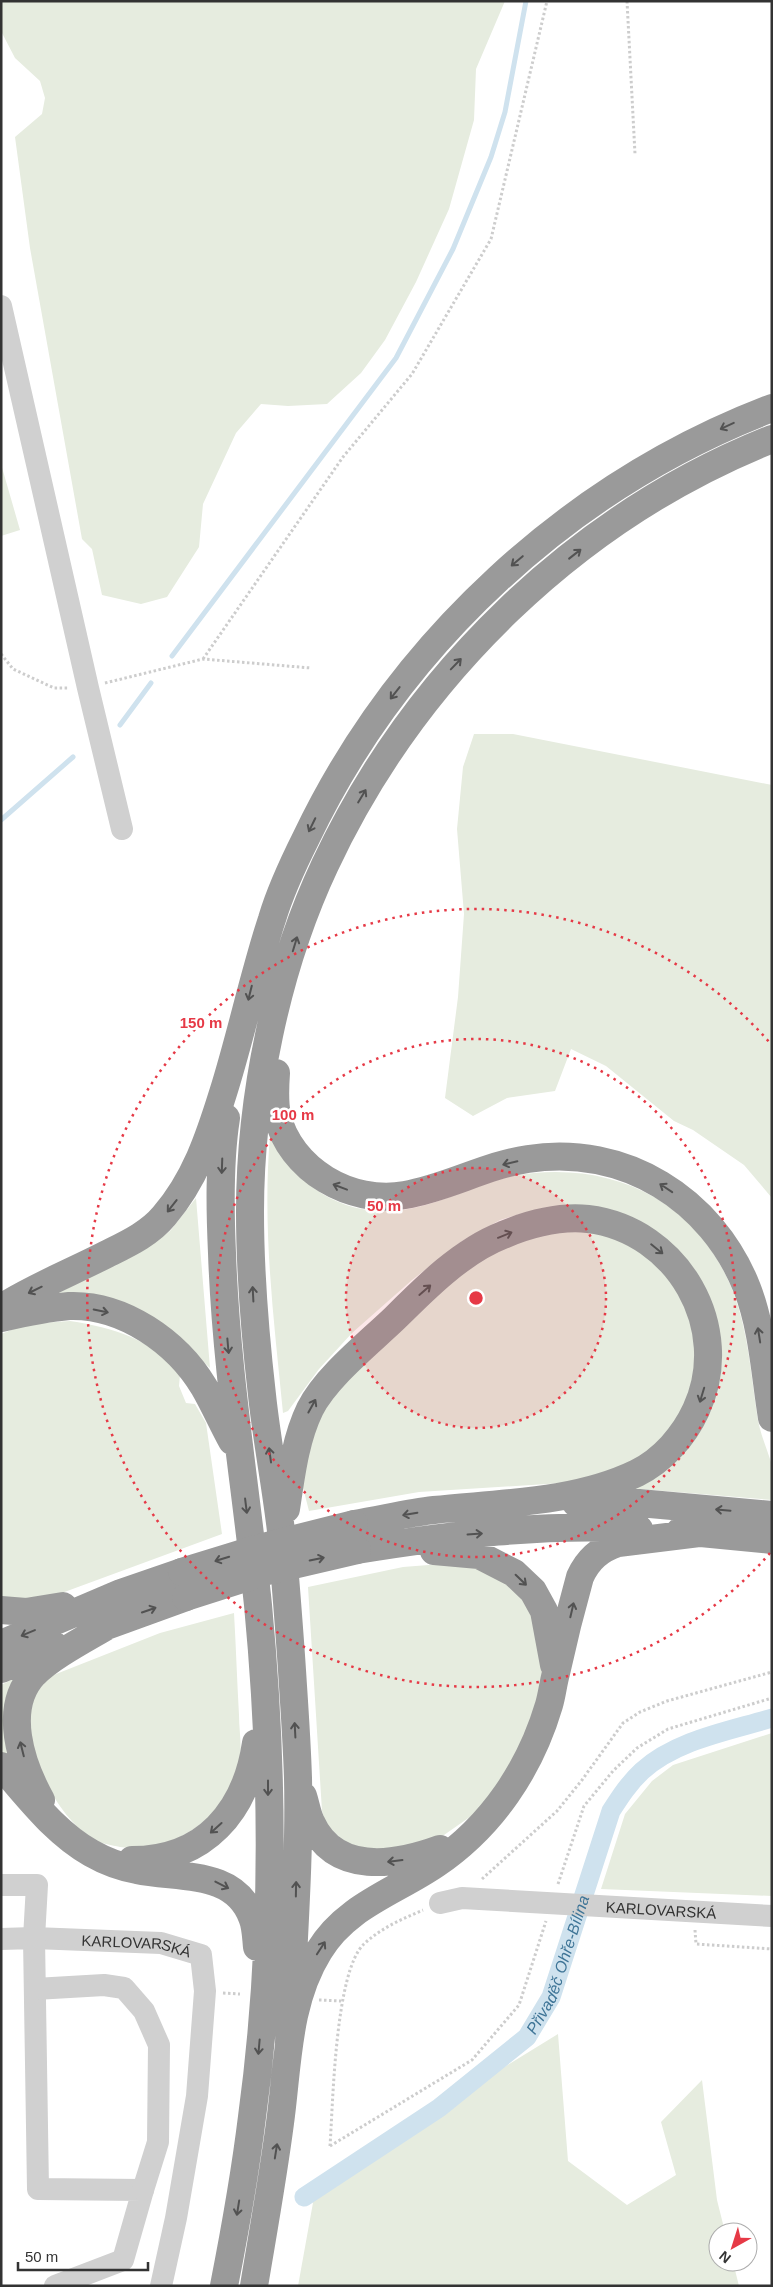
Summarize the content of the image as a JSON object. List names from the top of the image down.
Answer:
{
  "streets": {
    "street": ["KARLOVARSKÁ"]
  },
  "water": ["Přivaděč Ohře-Bílina"],
  "scale_bar": "50 m",
  "north": "bottom left",
  "rings": ["150 m", "100 m", "50 m"]
}
